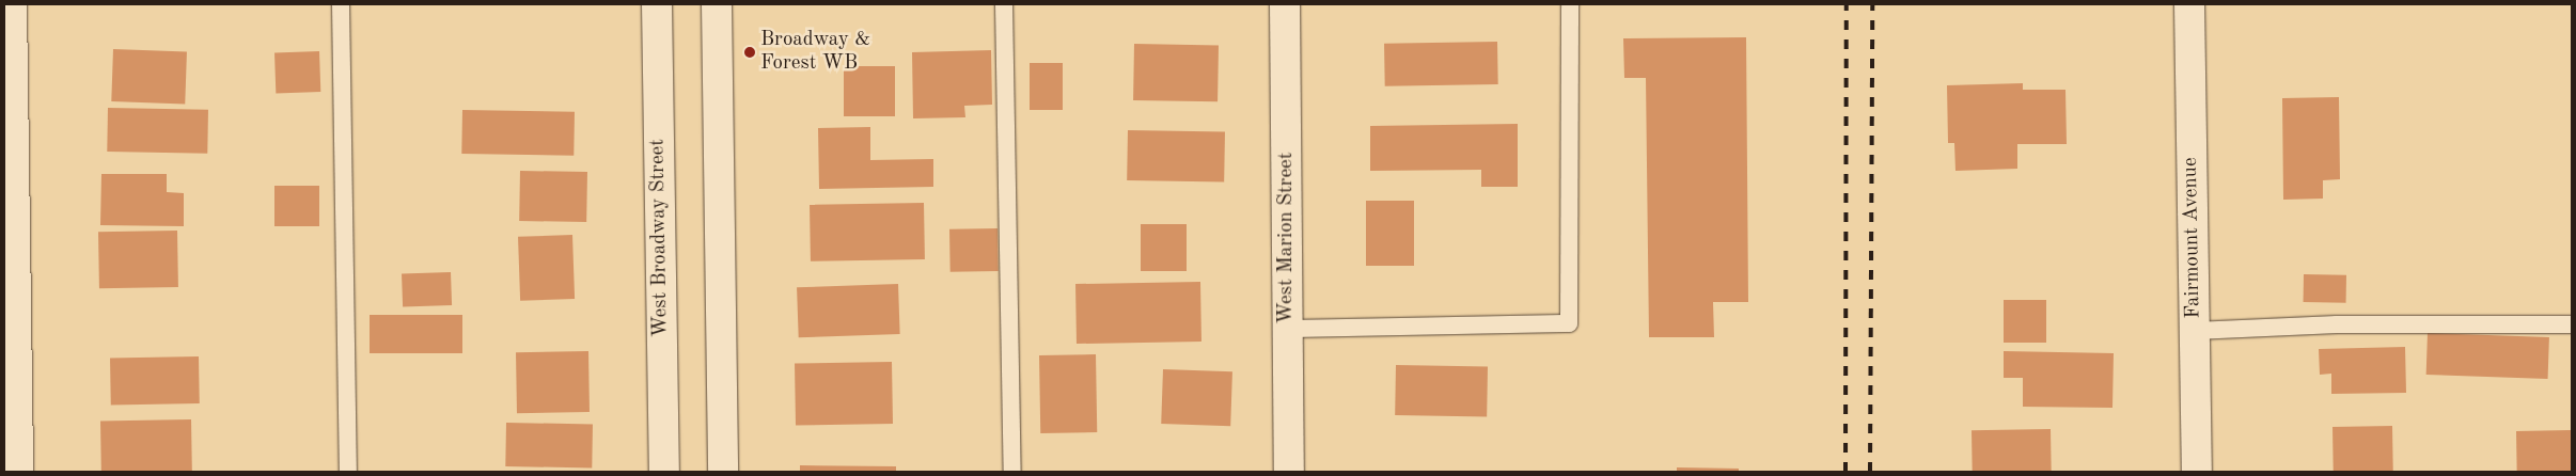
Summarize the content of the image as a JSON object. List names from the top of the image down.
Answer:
{
  "streets": {
    "street": ["West Broadway Street", "West Marion Street", "Fairmount Avenue"]
  },
  "places": ["Broadway & Forest WB"]
}
